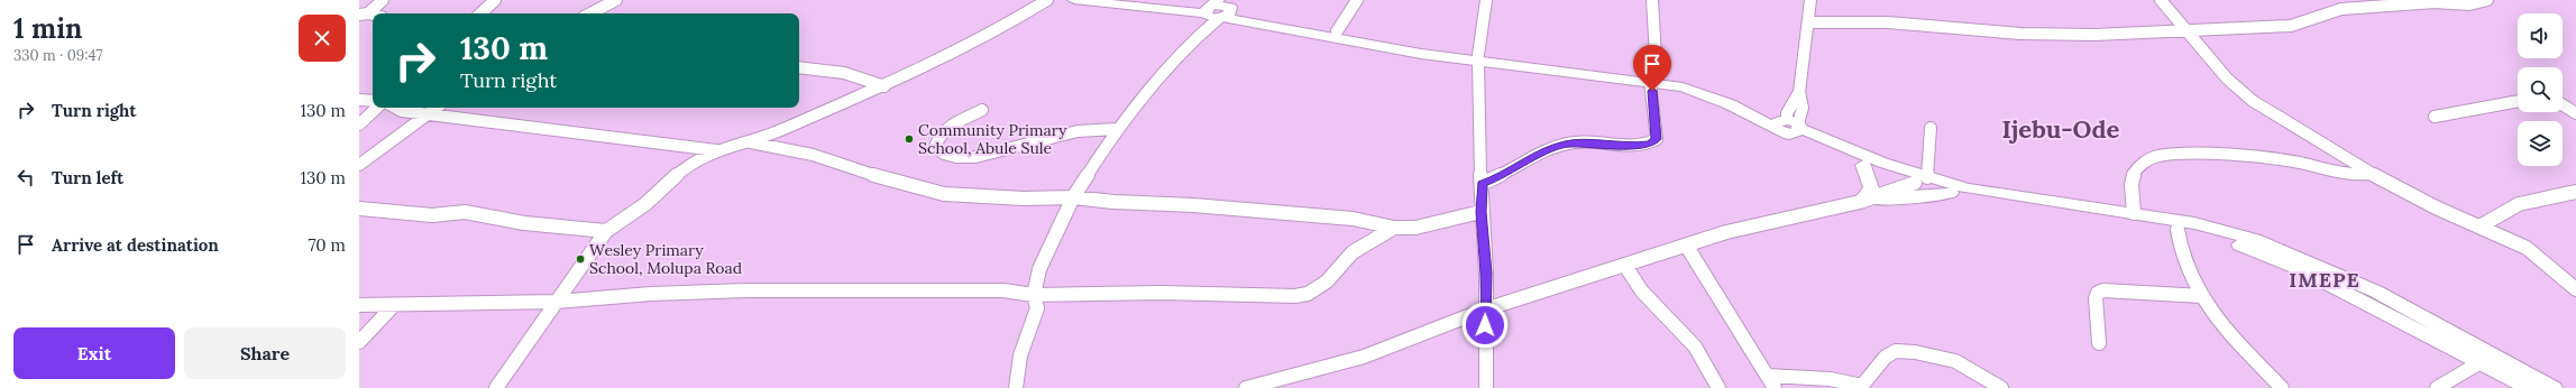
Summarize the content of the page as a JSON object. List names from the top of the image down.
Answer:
{
  "districts": ["Ijebu-Ode", "IMEPE"],
  "places": ["Community Primary School, Abule Sule", "Wesley Primary School, Molupa Road"],
  "page": {
    "heading": ["1 min", "330 m · 09:47"],
    "turn": ["130 m", "Turn right"],
    "list": [
      {
        "name": "Turn right",
        "value": "130 m"
      },
      {
        "name": "Turn left",
        "value": "130 m"
      },
      {
        "name": "Arrive at destination",
        "value": "70 m"
      }
    ],
    "buttons": ["Exit", "Share"]
  }
}
